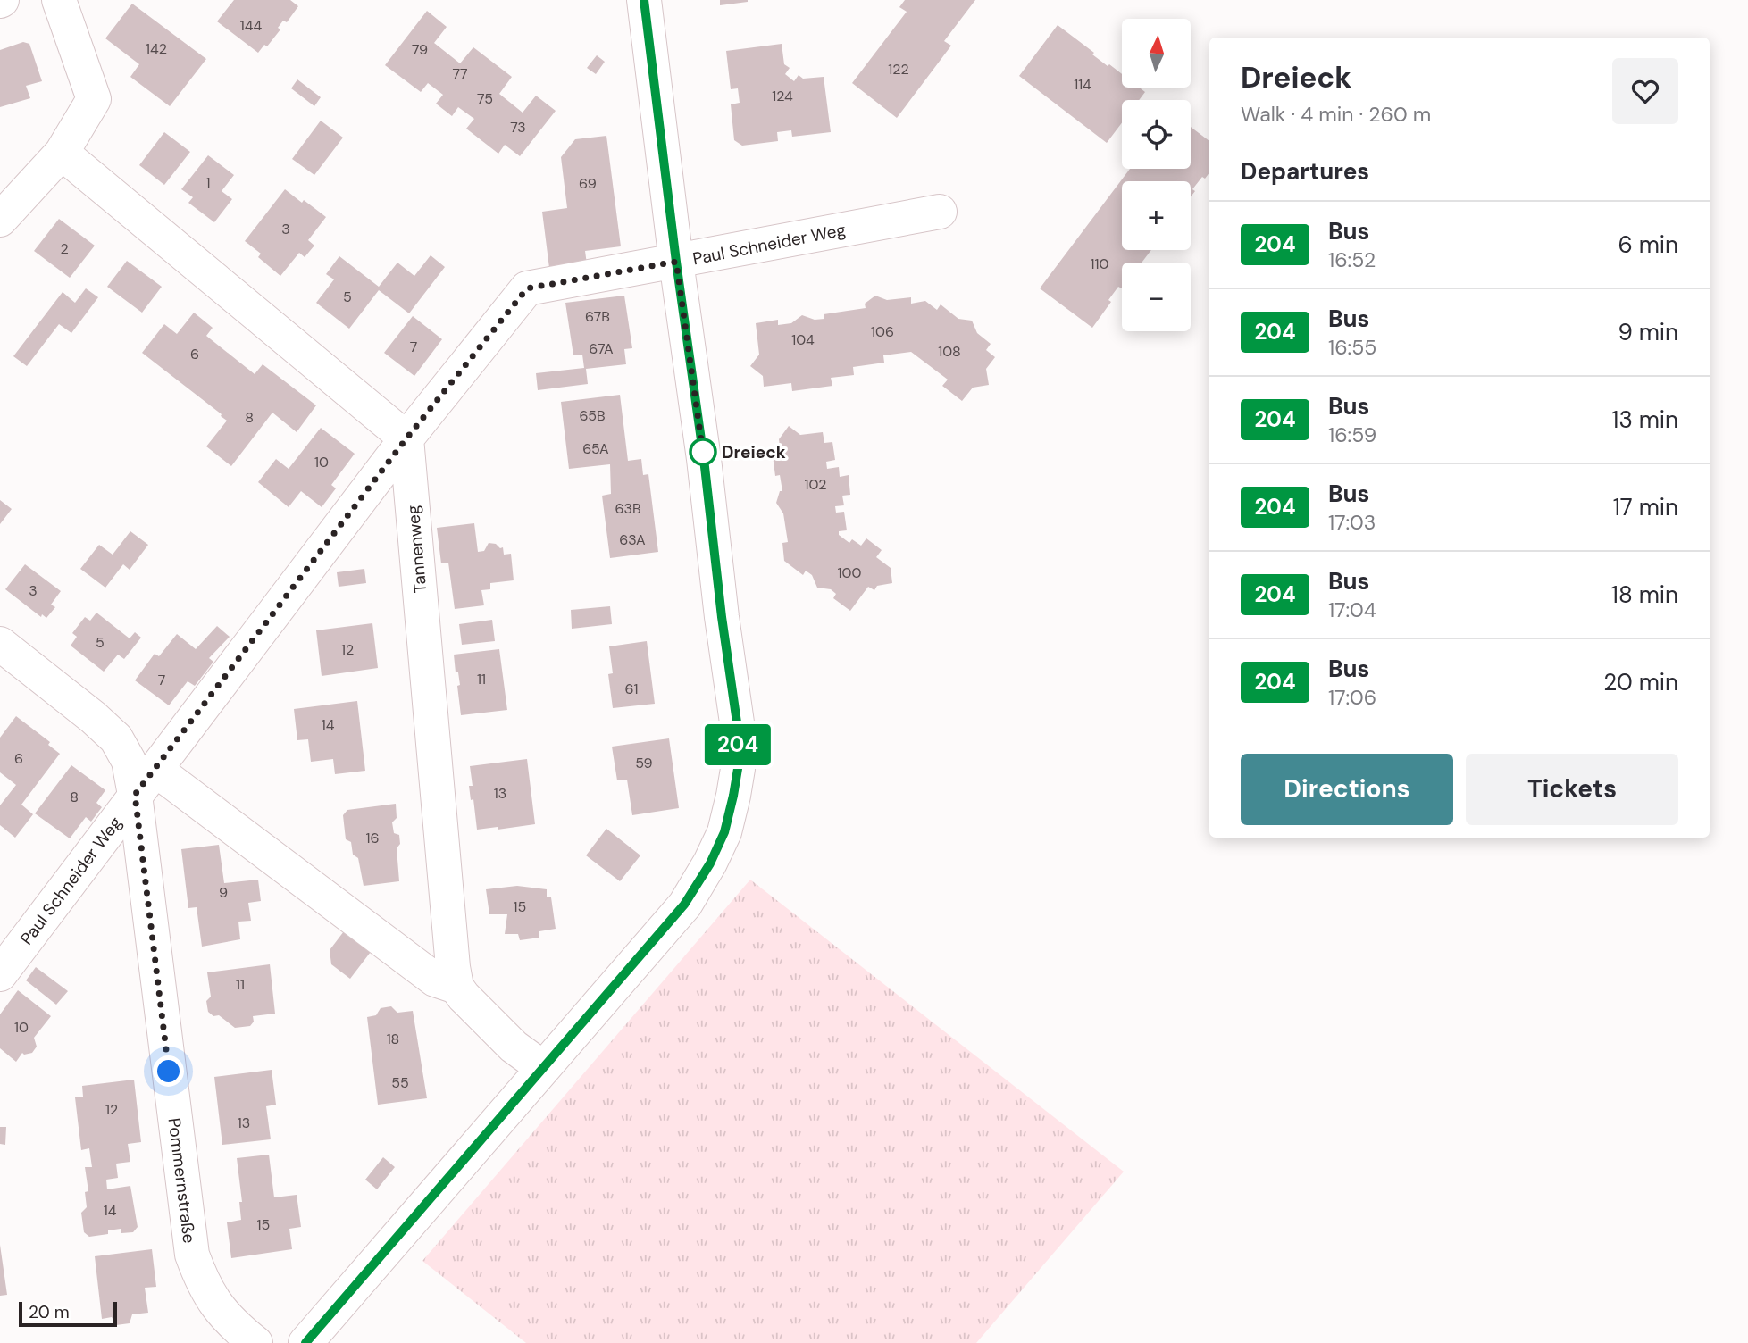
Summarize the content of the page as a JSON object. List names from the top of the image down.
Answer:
{
  "streets": {
    "street": ["Paul Schneider Weg", "Tannenweg", "Pommernstraße"]
  },
  "crossings": [
    ["Paul Schneider Weg", "Tannenweg"],
    ["Paul Schneider Weg", "Pommernstraße"]
  ],
  "places": ["Dreieck"],
  "lines": ["bus line 204"],
  "house_numbers": [
    "144",
    "142",
    "79",
    "122",
    "77",
    "114",
    "124",
    "75",
    "73",
    "1",
    "69",
    "3",
    "2",
    "110",
    "5",
    "67B",
    "106",
    "104",
    "7",
    "67A",
    "108",
    "6",
    "65B",
    "8",
    "65A",
    "10",
    "102",
    "63B",
    "63A",
    "100",
    "3",
    "5",
    "12",
    "11",
    "7",
    "61",
    "14",
    "6",
    "59",
    "13",
    "8",
    "16",
    "9",
    "15",
    "11",
    "10",
    "18",
    "55",
    "12",
    "13",
    "14",
    "15"
  ],
  "scale_bar": "20 m",
  "north": "top",
  "page": {
    "on_map": "204",
    "map_buttons": ["+", "−"],
    "heading": [
      ["Dreieck", "Walk · 4 min · 260 m"],
      "Departures"
    ],
    "list": [
      {
        "mark": "204",
        "name": "Bus",
        "note": "16:52",
        "value": "6 min"
      },
      {
        "mark": "204",
        "name": "Bus",
        "note": "16:55",
        "value": "9 min"
      },
      {
        "mark": "204",
        "name": "Bus",
        "note": "16:59",
        "value": "13 min"
      },
      {
        "mark": "204",
        "name": "Bus",
        "note": "17:03",
        "value": "17 min"
      },
      {
        "mark": "204",
        "name": "Bus",
        "note": "17:04",
        "value": "18 min"
      },
      {
        "mark": "204",
        "name": "Bus",
        "note": "17:06",
        "value": "20 min"
      }
    ],
    "buttons": ["Directions", "Tickets"],
    "scale": "20 m"
  }
}
